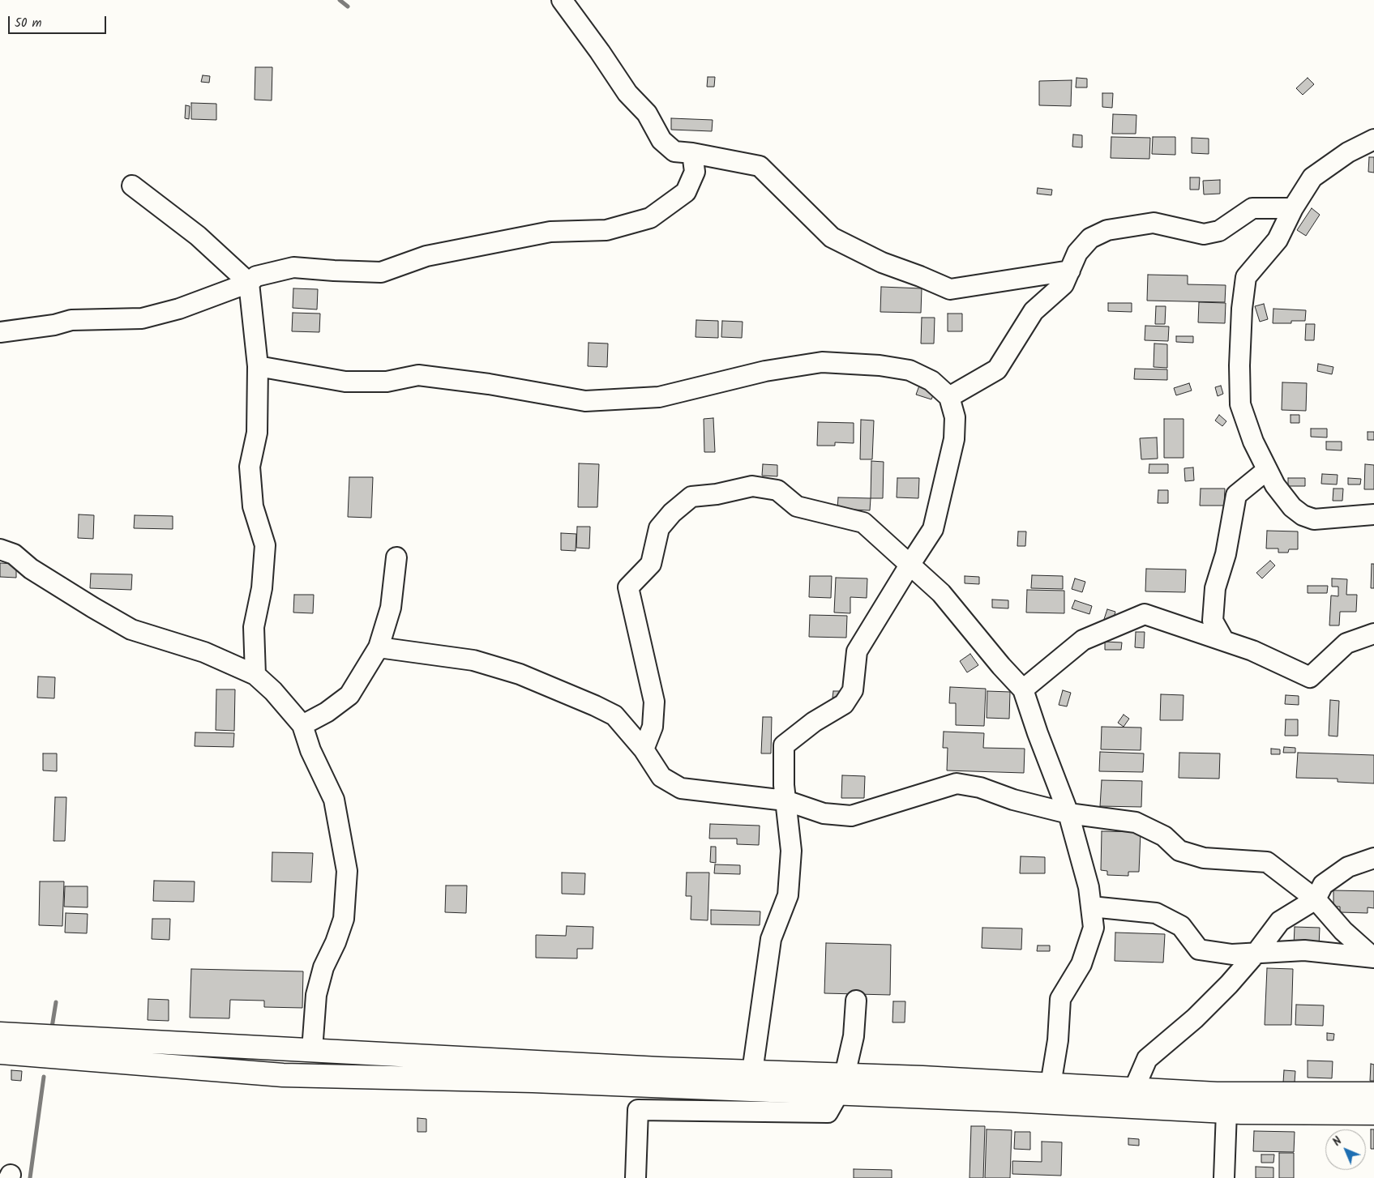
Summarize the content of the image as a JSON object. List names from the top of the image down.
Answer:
{
  "scale_bar": "50 m",
  "north": "top left"
}
